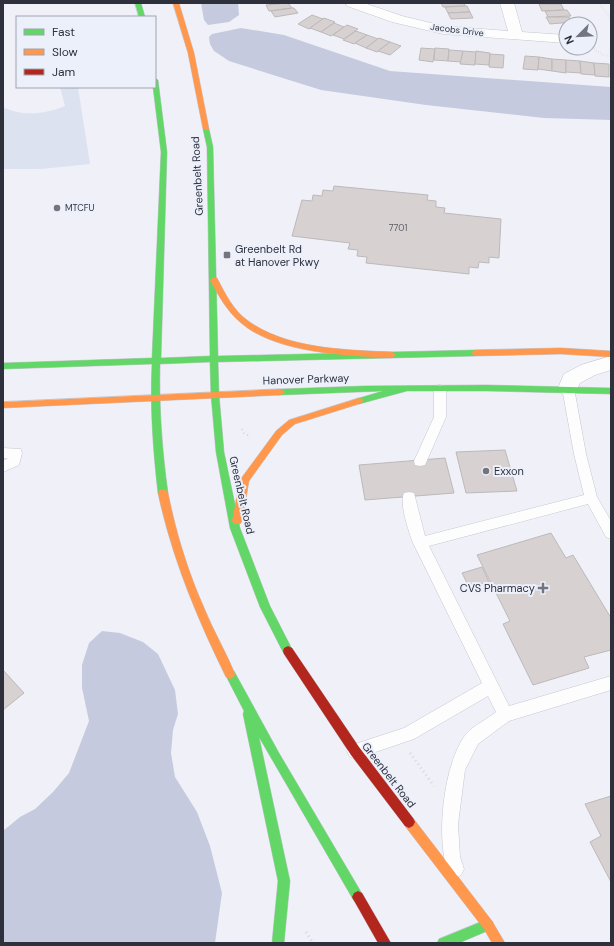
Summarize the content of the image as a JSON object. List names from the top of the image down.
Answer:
{
  "streets": {
    "main road": ["Greenbelt Road", "Hanover Parkway"],
    "street": ["Jacobs Drive"]
  },
  "crossings": [
    ["Greenbelt Road", "Hanover Parkway"]
  ],
  "places": {
    "other": ["MTCFU", "Exxon"],
    "transit": ["Greenbelt Rd at Hanover Pkwy"],
    "health": ["CVS Pharmacy"]
  },
  "house_numbers": ["7701"],
  "legend": ["Fast", "Slow", "Jam"],
  "north": "bottom left"
}
